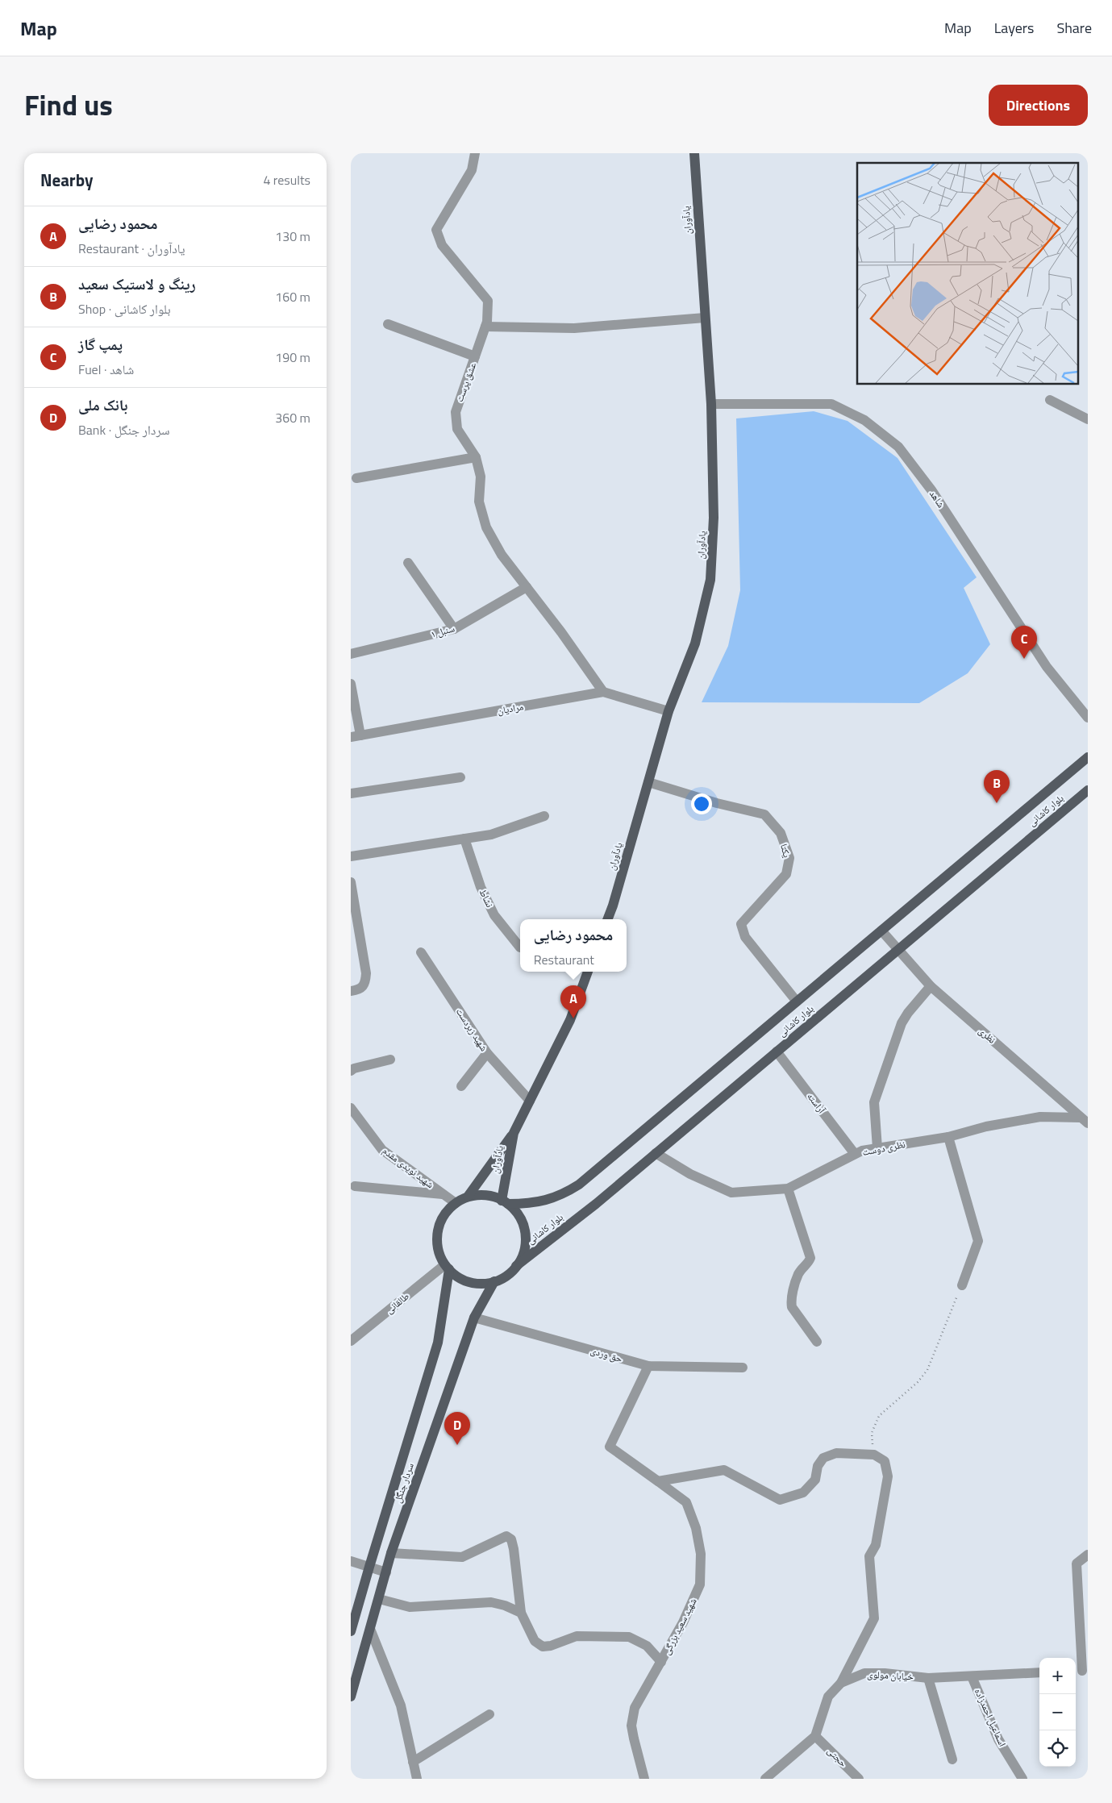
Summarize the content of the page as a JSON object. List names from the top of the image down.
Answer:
{
  "streets": {
    "main road": ["یادآوران", "بلوار کاشانی", "سردار جنگل"],
    "street": [
      "عشق پرست",
      "شاهد",
      "سنبل ۱",
      "مرادیان",
      "یکتا",
      "نشاط",
      "شهید زبردست",
      "نظری",
      "آراسته",
      "نظری دوست",
      "شهید نویدی مقدم",
      "طالقانی",
      "حق وردی",
      "شهید سعید بزرگی",
      "خیابان مولوی",
      "اسماعیل احمدزاده",
      "حجتی"
    ]
  },
  "crossings": [
    ["یادآوران", "شاهد"],
    ["یادآوران", "مرادیان"],
    ["یادآوران", "بلوار کاشانی"],
    ["یادآوران", "یکتا"],
    ["یادآوران", "شهید زبردست"],
    ["یادآوران", "شهید نویدی مقدم"],
    ["یادآوران", "طالقانی"],
    ["یادآوران", "سردار جنگل"],
    ["عشق پرست", "سنبل ۱"],
    ["عشق پرست", "مرادیان"],
    ["بلوار کاشانی", "یکتا"],
    ["بلوار کاشانی", "نظری"],
    ["بلوار کاشانی", "آراسته"],
    ["بلوار کاشانی", "نظری دوست"],
    ["بلوار کاشانی", "شهید نویدی مقدم"],
    ["بلوار کاشانی", "طالقانی"],
    ["بلوار کاشانی", "سردار جنگل"],
    ["نظری", "نظری دوست"],
    ["آراسته", "نظری دوست"],
    ["شهید نویدی مقدم", "طالقانی"],
    ["شهید نویدی مقدم", "سردار جنگل"],
    ["طالقانی", "سردار جنگل"],
    ["حق وردی", "سردار جنگل"],
    ["حق وردی", "شهید سعید بزرگی"],
    ["خیابان مولوی", "اسماعیل احمدزاده"],
    ["خیابان مولوی", "حجتی"]
  ],
  "page": {
    "header": "Map",
    "nav": ["Map", "Layers", "Share"],
    "title": "Find us",
    "buttons": "Directions",
    "heading": ["Nearby", "4 results"],
    "list": [
      {
        "mark": "A",
        "name": "محمود رضایی",
        "note": "Restaurant · یادآوران",
        "value": "130 m"
      },
      {
        "mark": "B",
        "name": "رینگ و لاستیک سعید",
        "note": "Shop · بلوار کاشانی",
        "value": "160 m"
      },
      {
        "mark": "C",
        "name": "پمپ گاز",
        "note": "Fuel · شاهد",
        "value": "190 m"
      },
      {
        "mark": "D",
        "name": "بانک ملی",
        "note": "Bank · سردار جنگل",
        "value": "360 m"
      }
    ],
    "pins": [
      "C",
      "B",
      "A",
      "D"
    ],
    "popup": ["محمود رضایی", "Restaurant"],
    "map_buttons": ["+", "−"]
  }
}
